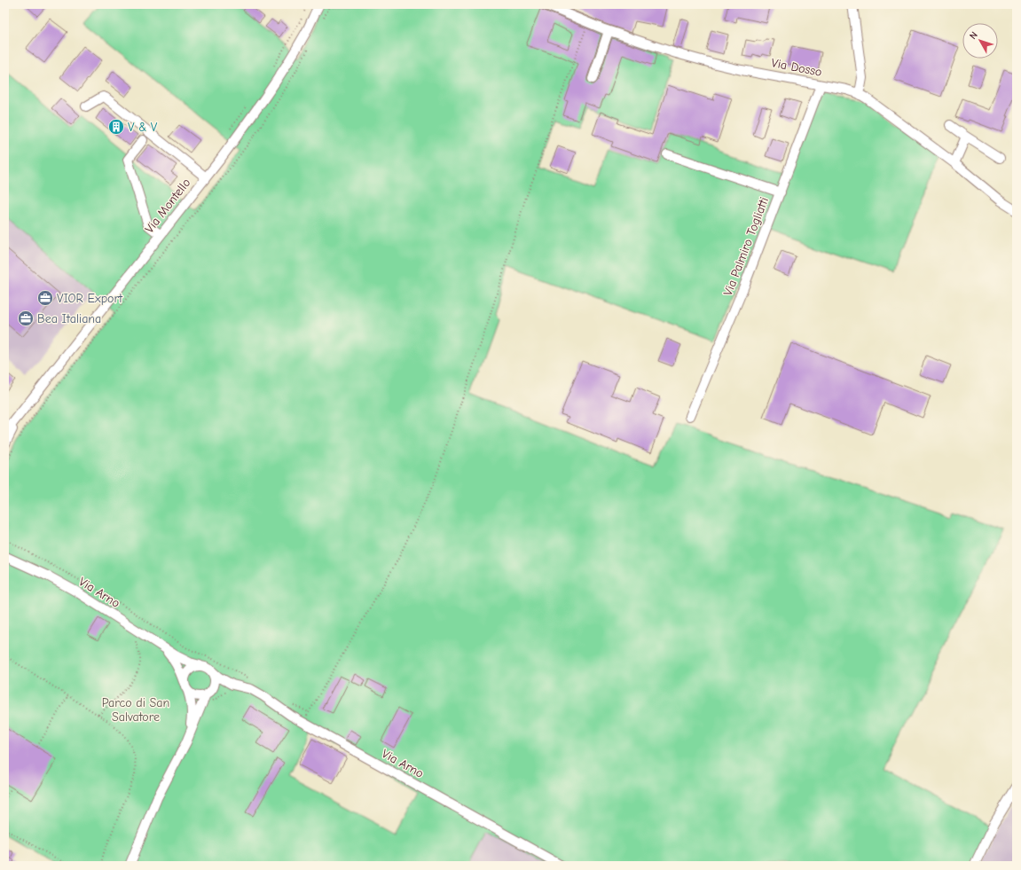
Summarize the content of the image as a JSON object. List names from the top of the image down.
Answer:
{
  "streets": {
    "street": [
      "Via Dosso",
      "Via Montello",
      "Via Palmiro Togliatti",
      "Via Arno"
    ]
  },
  "crossings": [
    ["Via Dosso", "Via Palmiro Togliatti"]
  ],
  "parks": ["Parco di San Salvatore"],
  "places": {
    "building": ["V & V"],
    "office": ["VIOR Export", "Bea Italiana"]
  },
  "north": "top left"
}
